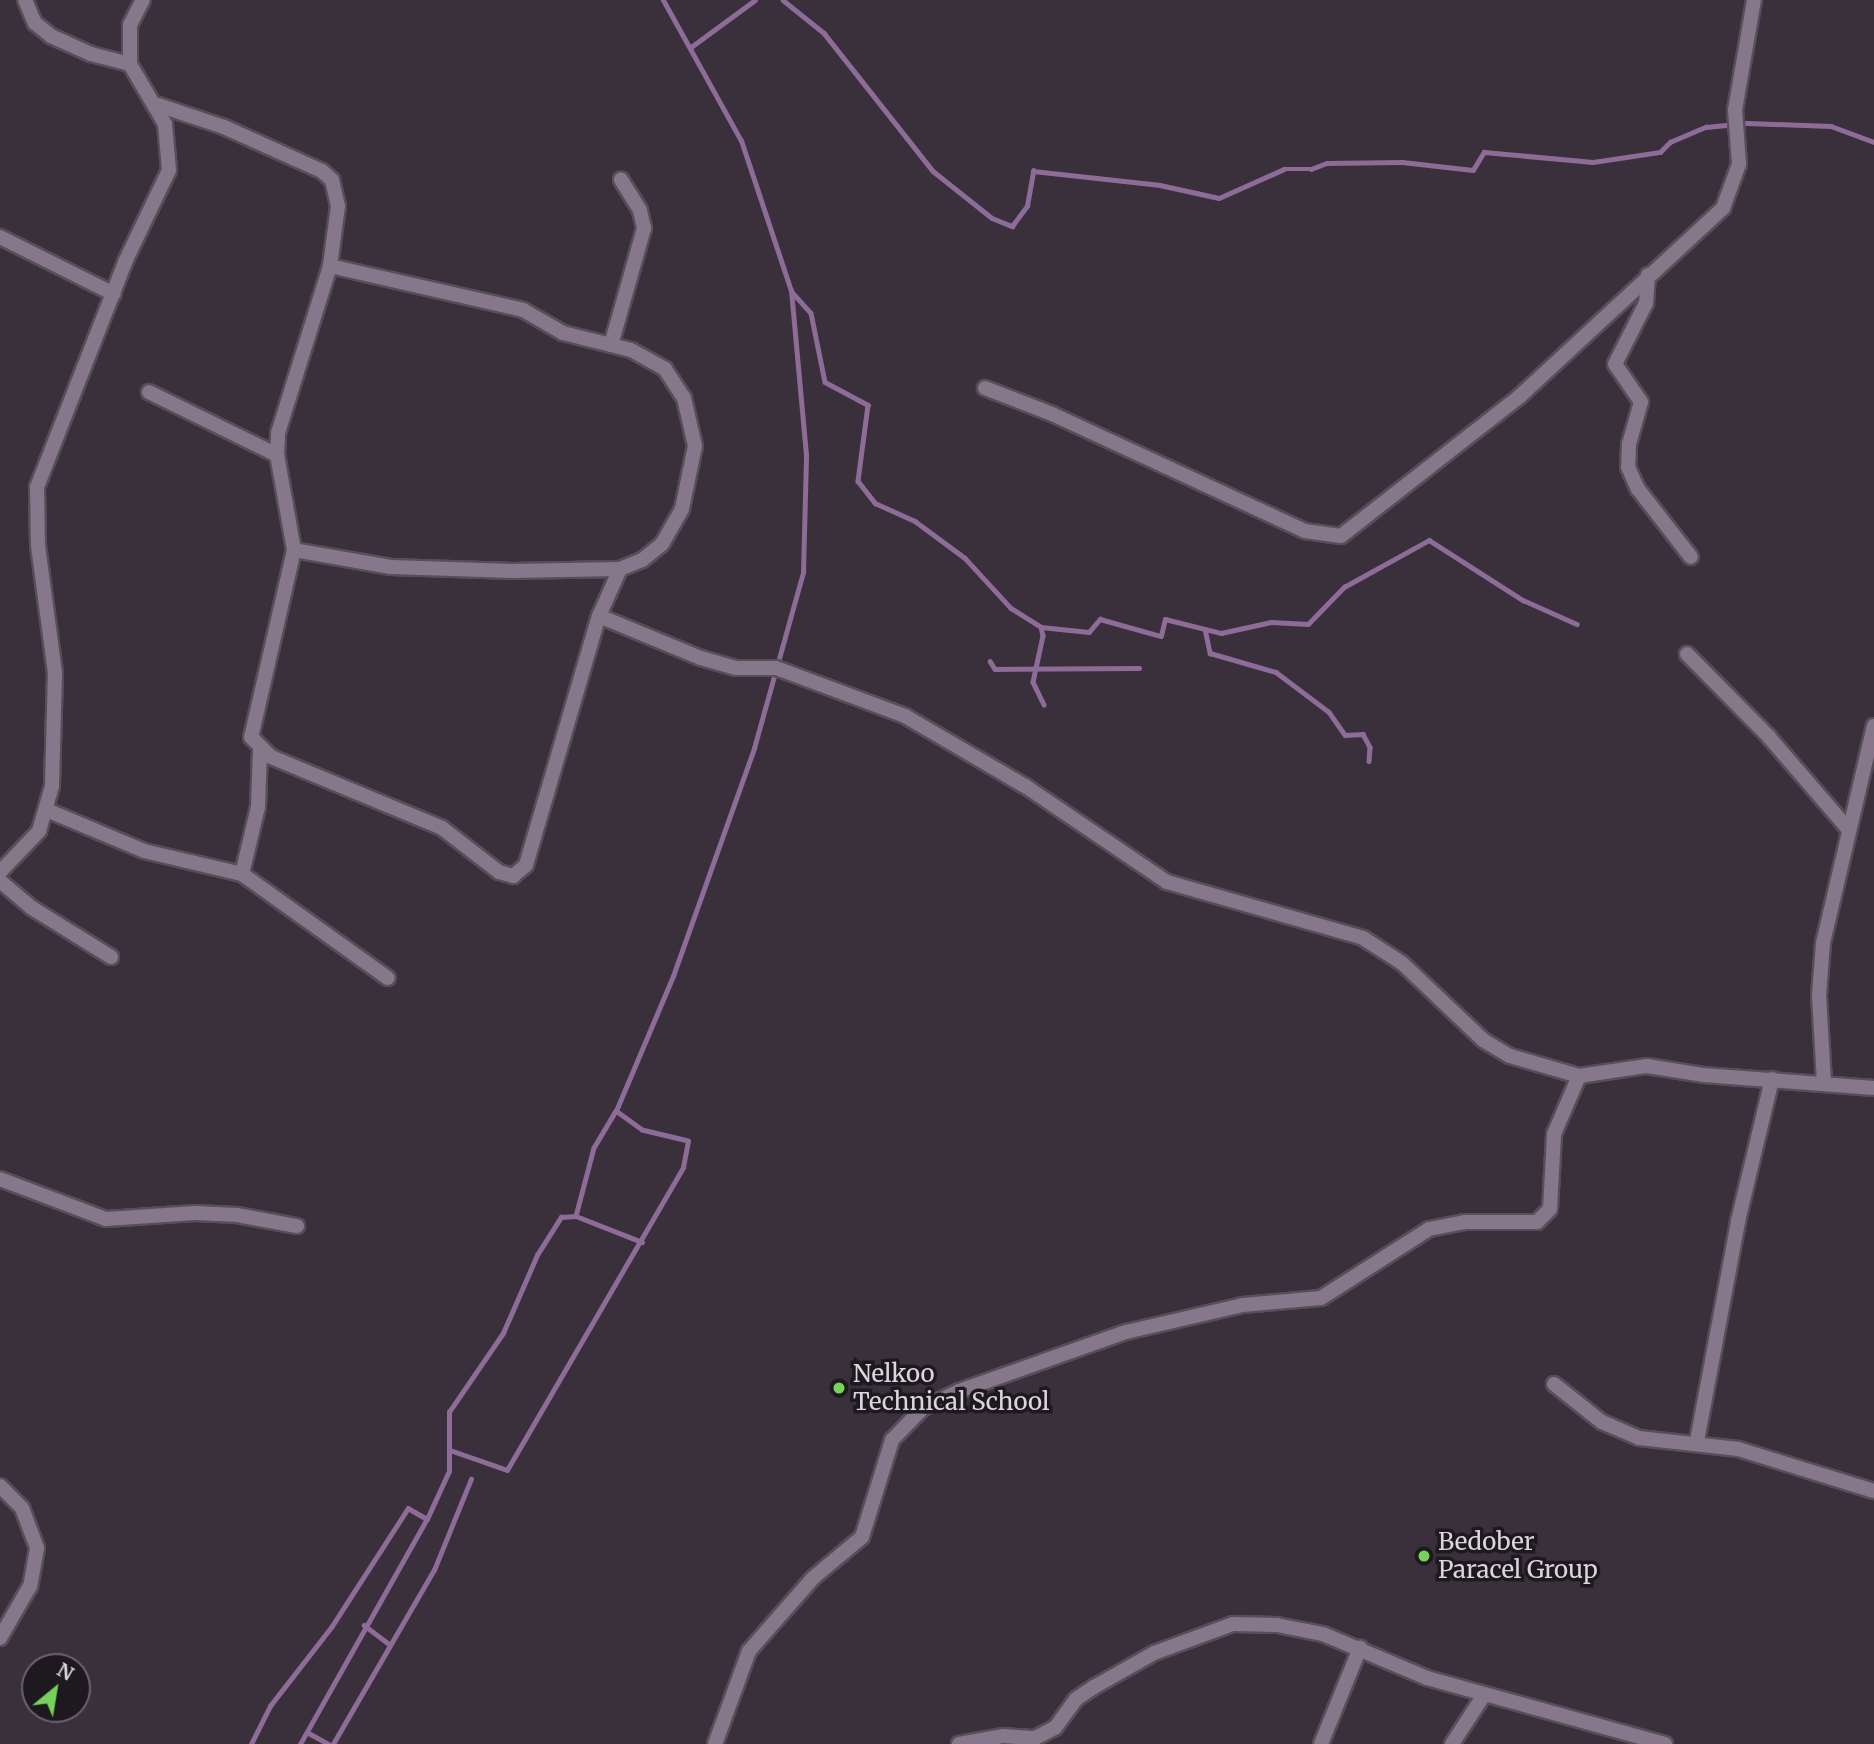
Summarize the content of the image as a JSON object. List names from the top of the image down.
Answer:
{
  "places": ["Nelkoo Technical School", "Bedober Paracel Group"],
  "north": "top right"
}
